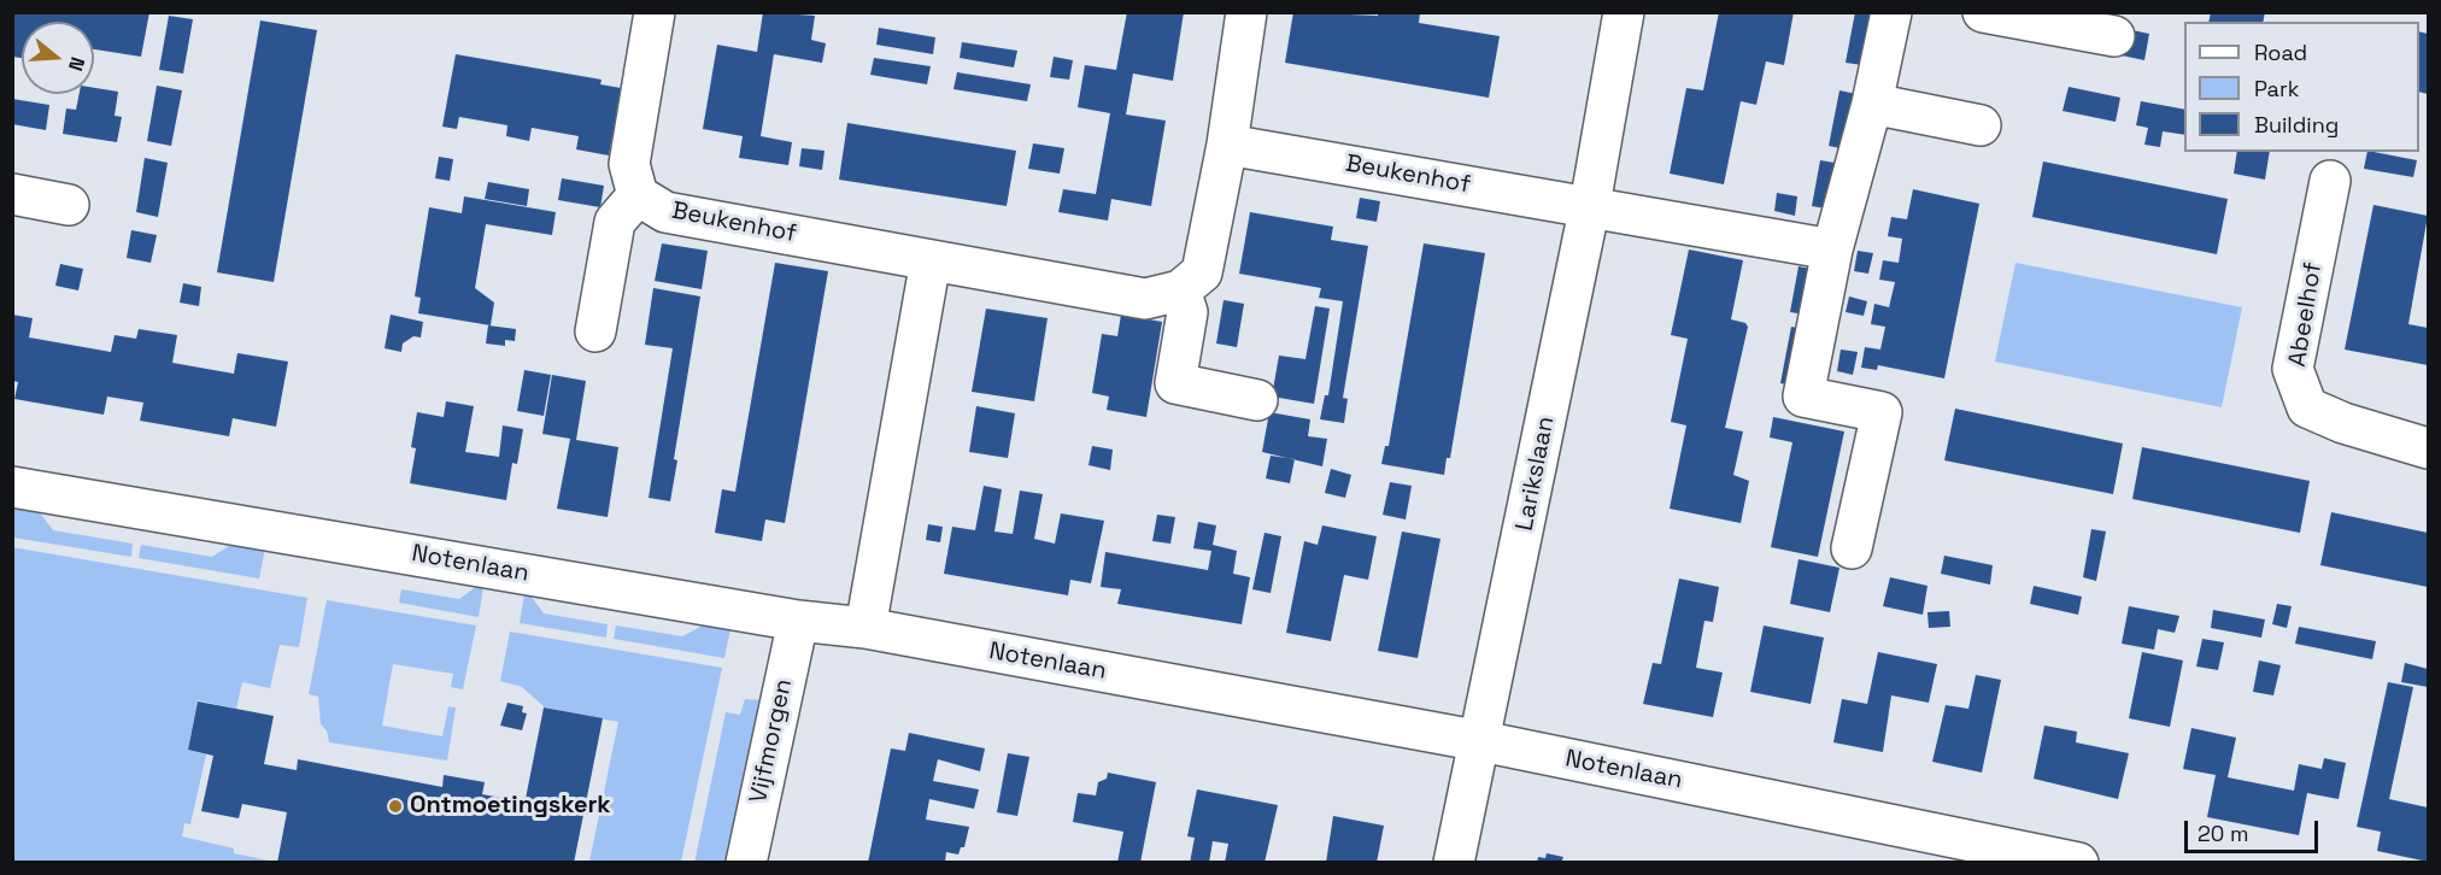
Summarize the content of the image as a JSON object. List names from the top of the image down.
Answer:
{
  "streets": {
    "street": [
      "Beukenhof",
      "Abeelhof",
      "Larikslaan",
      "Notenlaan",
      "Vijfmorgen"
    ]
  },
  "crossings": [
    ["Beukenhof", "Larikslaan"],
    ["Larikslaan", "Notenlaan"],
    ["Notenlaan", "Vijfmorgen"]
  ],
  "places": ["Ontmoetingskerk"],
  "legend": ["Road", "Park", "Building"],
  "scale_bar": "20 m",
  "north": "right"
}
